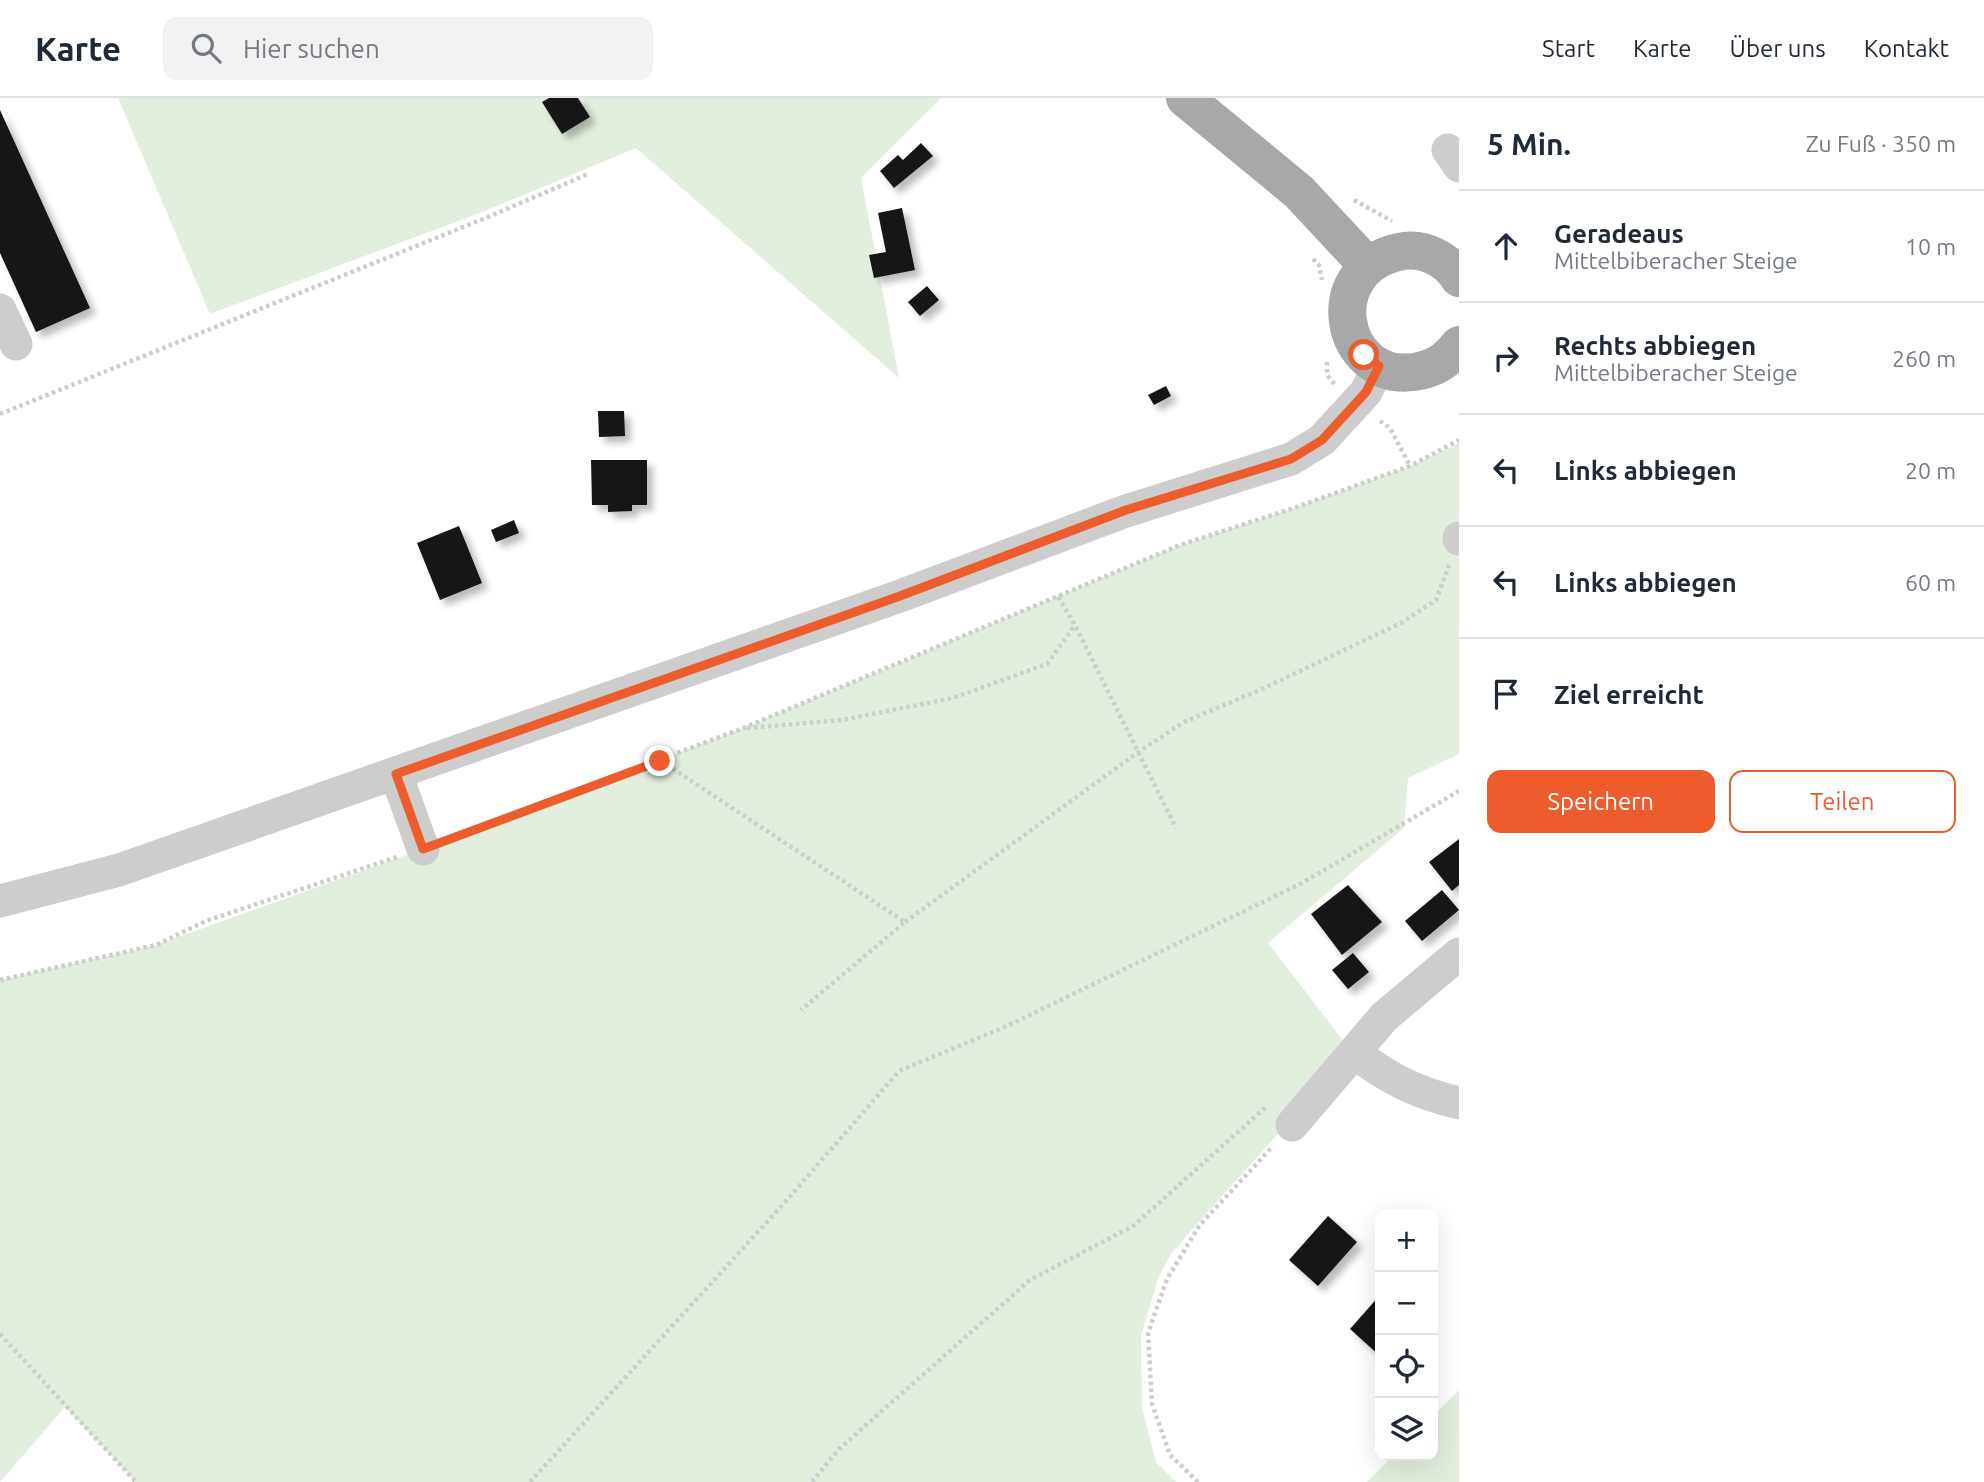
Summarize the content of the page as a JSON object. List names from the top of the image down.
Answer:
{
  "page": {
    "header": "Karte",
    "search": "Hier suchen",
    "nav": [
      "Start",
      "Karte",
      "Über uns",
      "Kontakt"
    ],
    "heading": ["5 Min.", "Zu Fuß · 350 m"],
    "list": [
      ["Geradeaus", "Mittelbiberacher Steige", "10 m"],
      ["Rechts abbiegen", "Mittelbiberacher Steige", "260 m"],
      ["Links abbiegen", "20 m"],
      ["Links abbiegen", "60 m"],
      "Ziel erreicht"
    ],
    "buttons": ["Speichern", "Teilen"],
    "map_buttons": ["+", "−"]
  }
}
